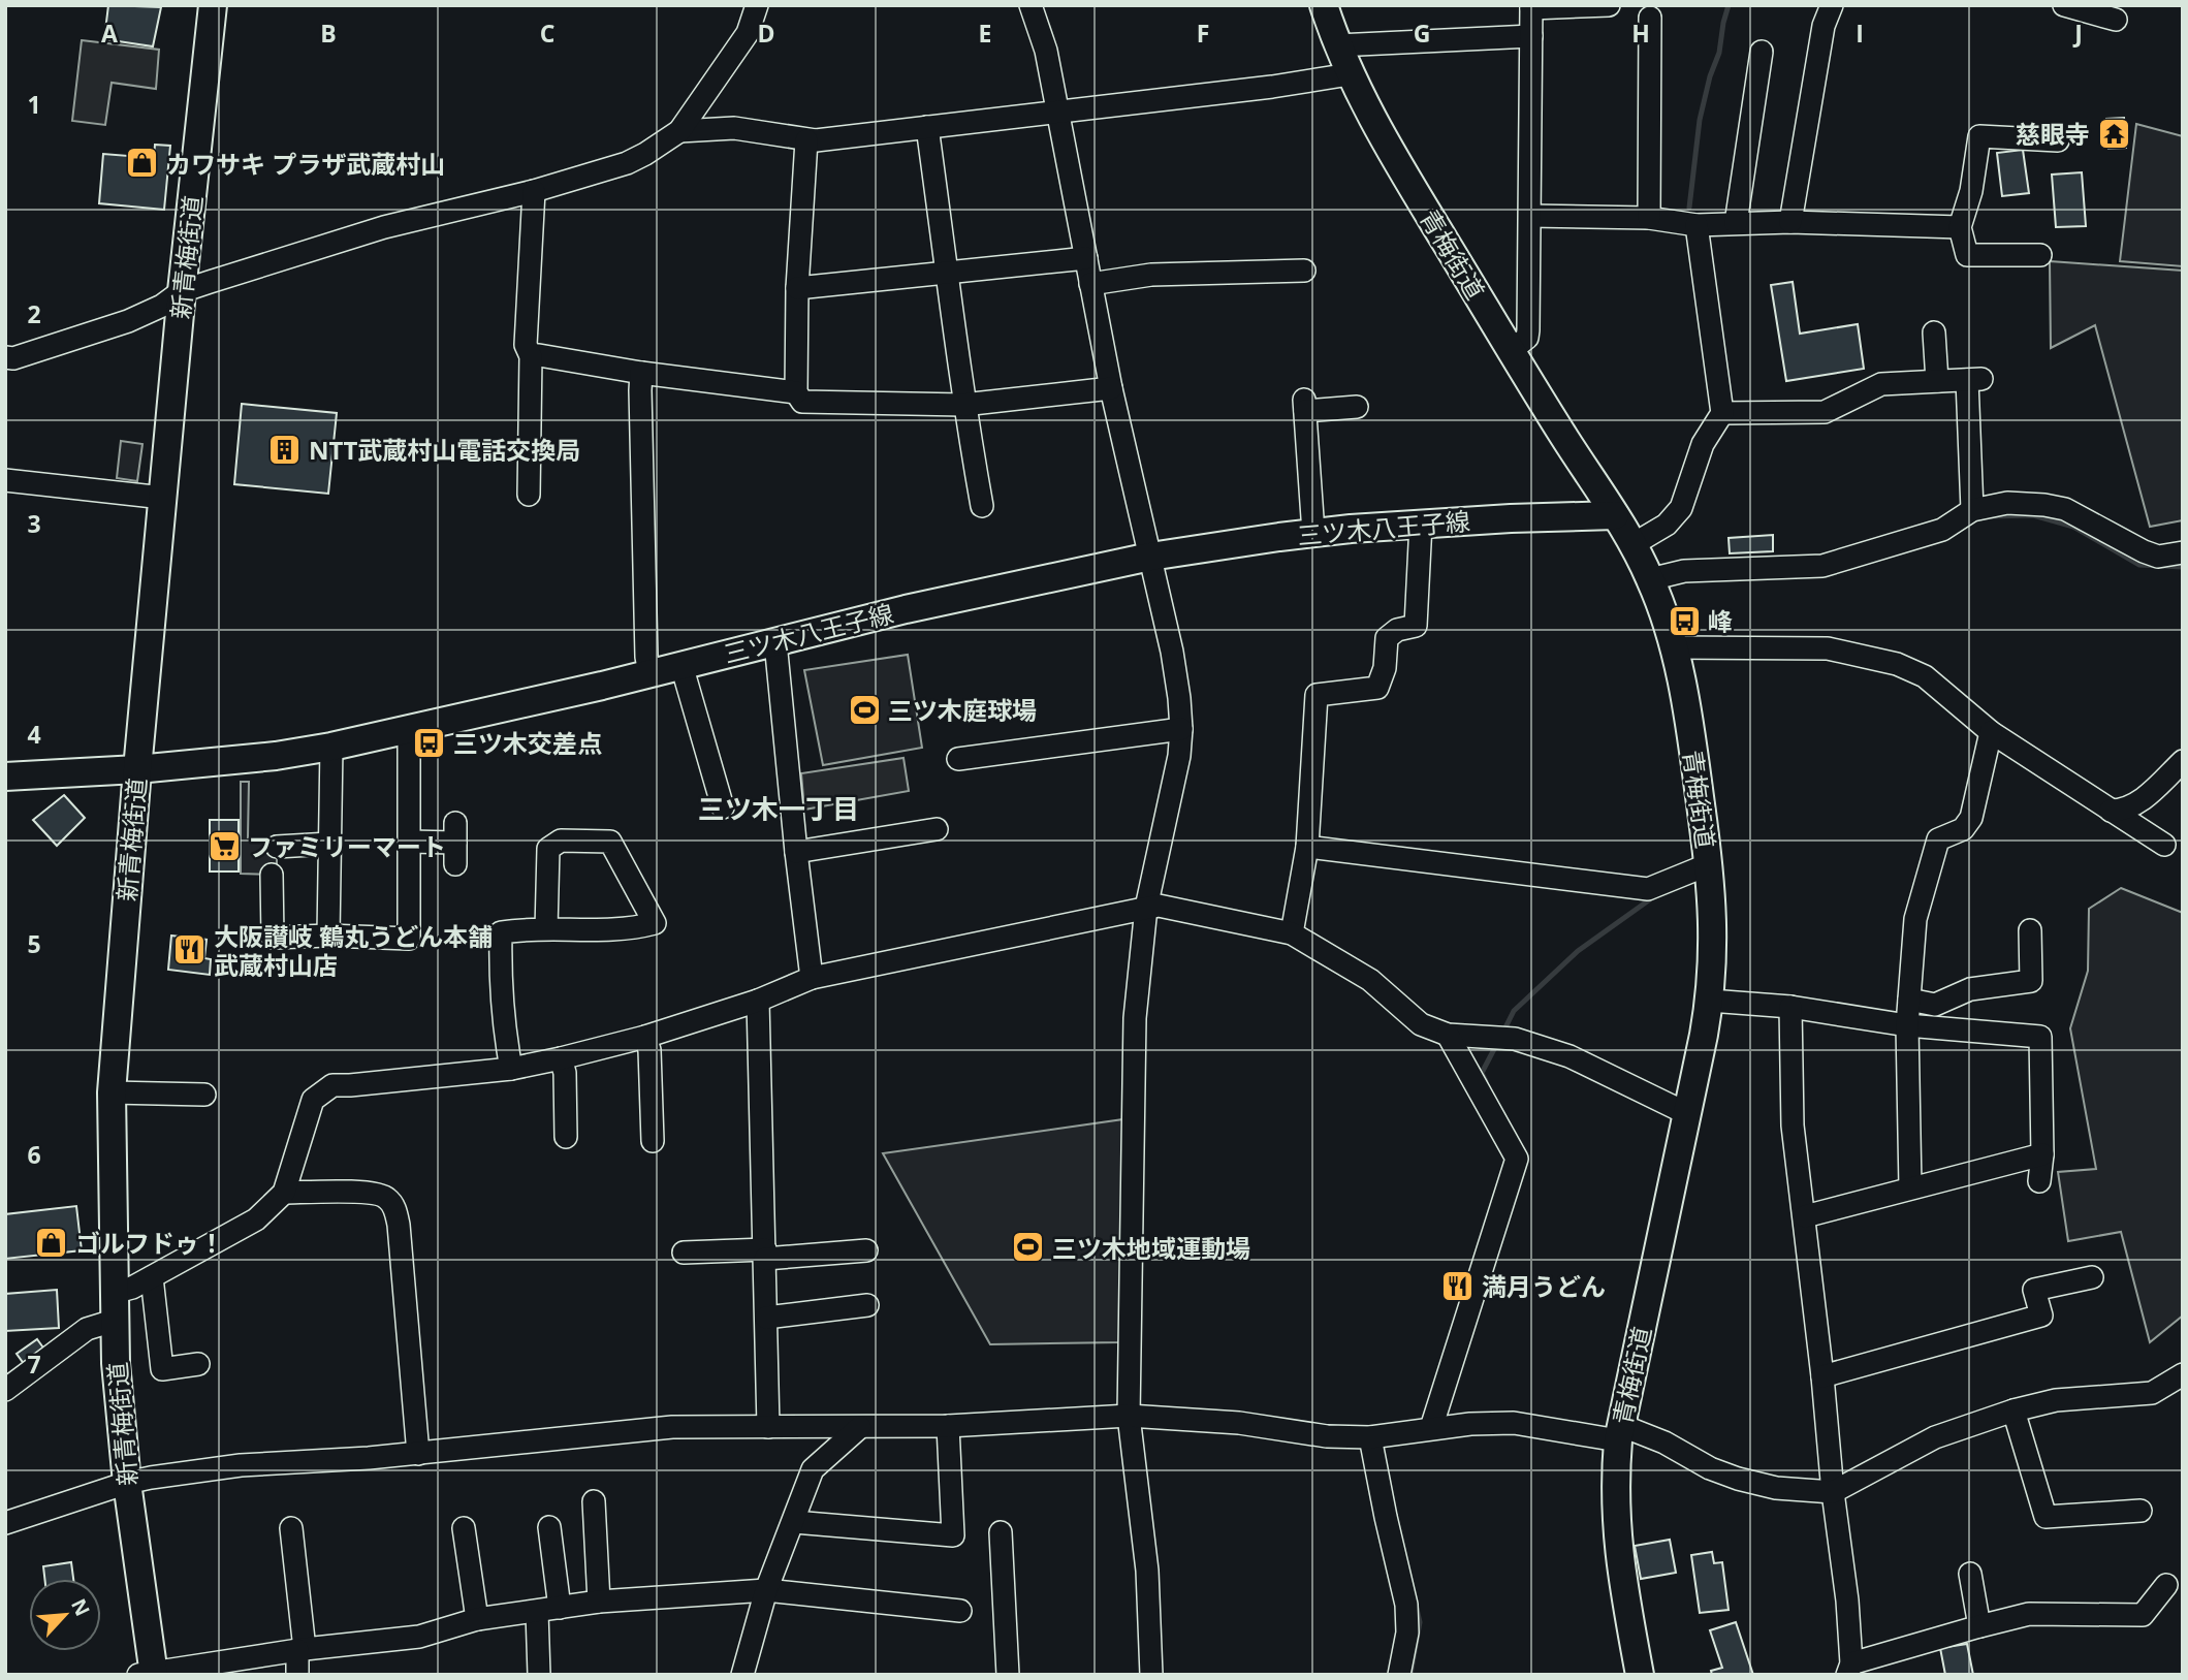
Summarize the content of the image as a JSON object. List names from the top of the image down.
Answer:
{
  "streets": {
    "main road": ["青梅街道", "新青梅街道", "三ツ木八王子線"]
  },
  "crossings": [
    ["青梅街道", "三ツ木八王子線"],
    ["新青梅街道", "三ツ木八王子線"]
  ],
  "districts": ["三ツ木一丁目"],
  "places": {
    "temple": ["慈眼寺"],
    "shop": ["カワサキ プラザ武蔵村山", "ゴルフドゥ！"],
    "building": ["NTT武蔵村山電話交換局"],
    "bus stop": ["峰", "三ツ木交差点"],
    "sports": ["三ツ木庭球場", "三ツ木地域運動場"],
    "supermarket": ["ファミリーマート"],
    "restaurant": ["大阪讃岐 鶴丸うどん本舗 武蔵村山店", "満月うどん"]
  },
  "north": "top right",
  "grid": {
    "columns": [
      "A",
      "B",
      "C",
      "D",
      "E",
      "F",
      "G",
      "H",
      "I",
      "J"
    ],
    "rows": [
      "1",
      "2",
      "3",
      "4",
      "5",
      "6",
      "7"
    ]
  }
}
